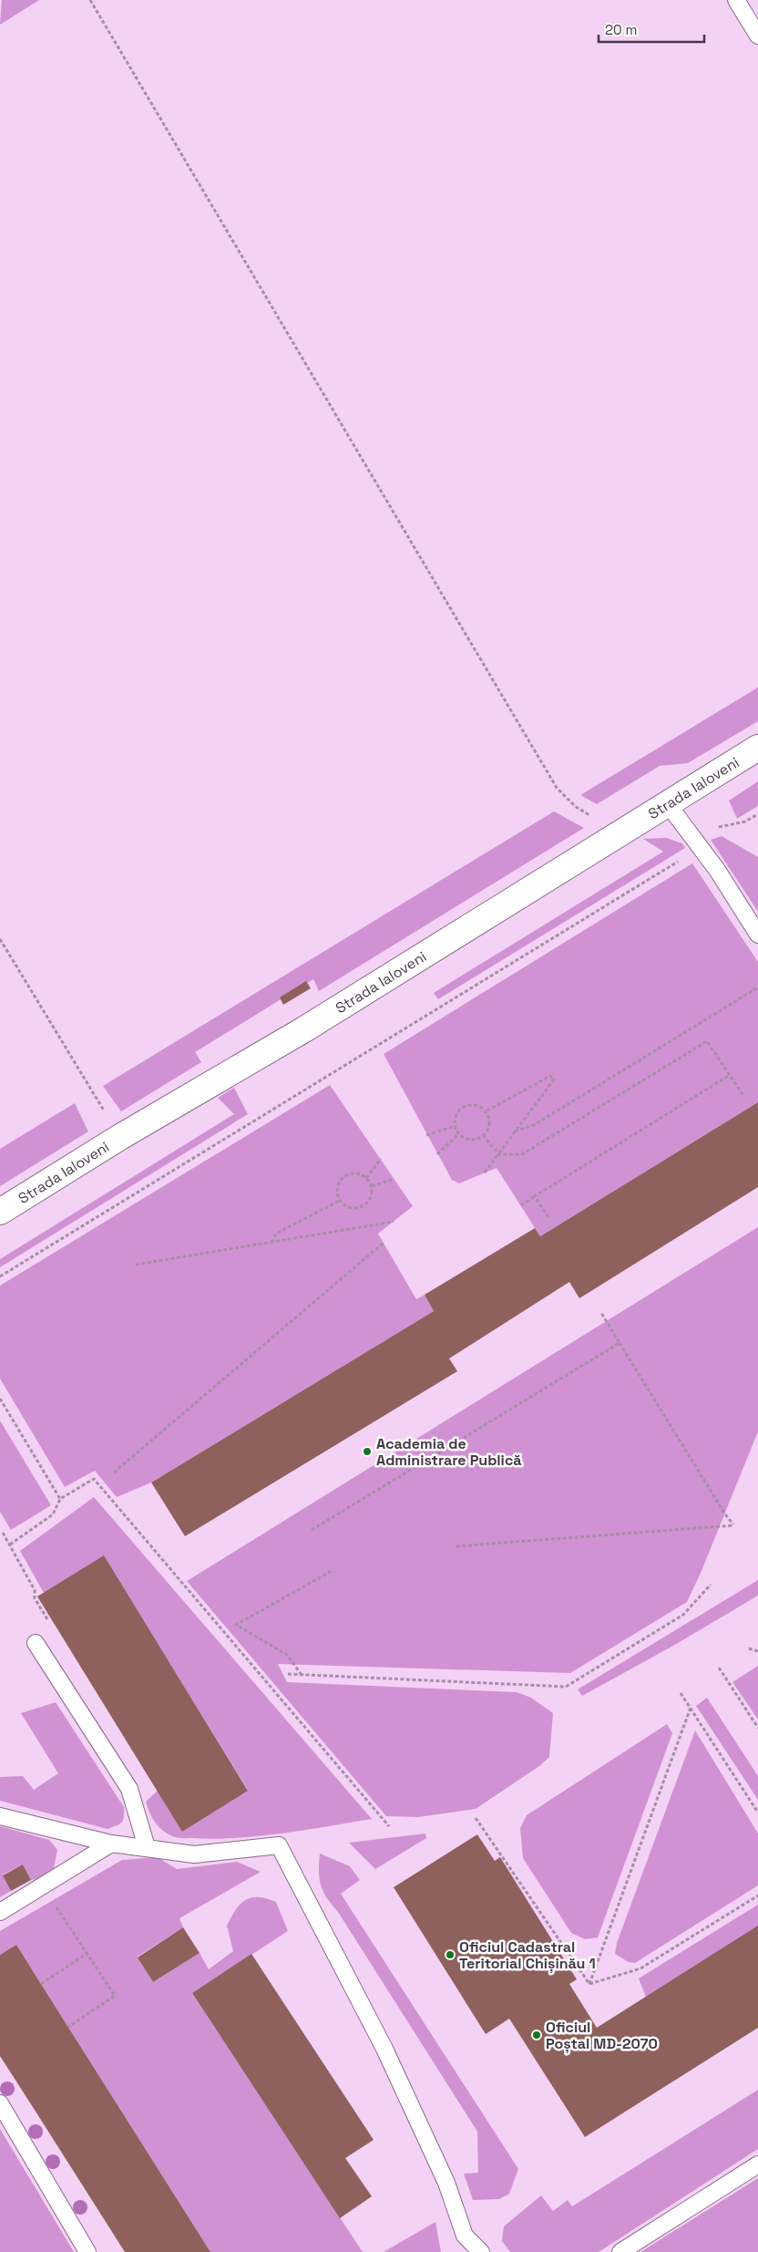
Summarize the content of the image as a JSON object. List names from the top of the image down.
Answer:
{
  "streets": {
    "street": ["Strada Ialoveni"]
  },
  "places": ["Academia de Administrare Publică", "Oficiul Cadastral Teritorial Chișinău 1", "Oficiul Poștal MD-2070"],
  "scale_bar": "20 m"
}
